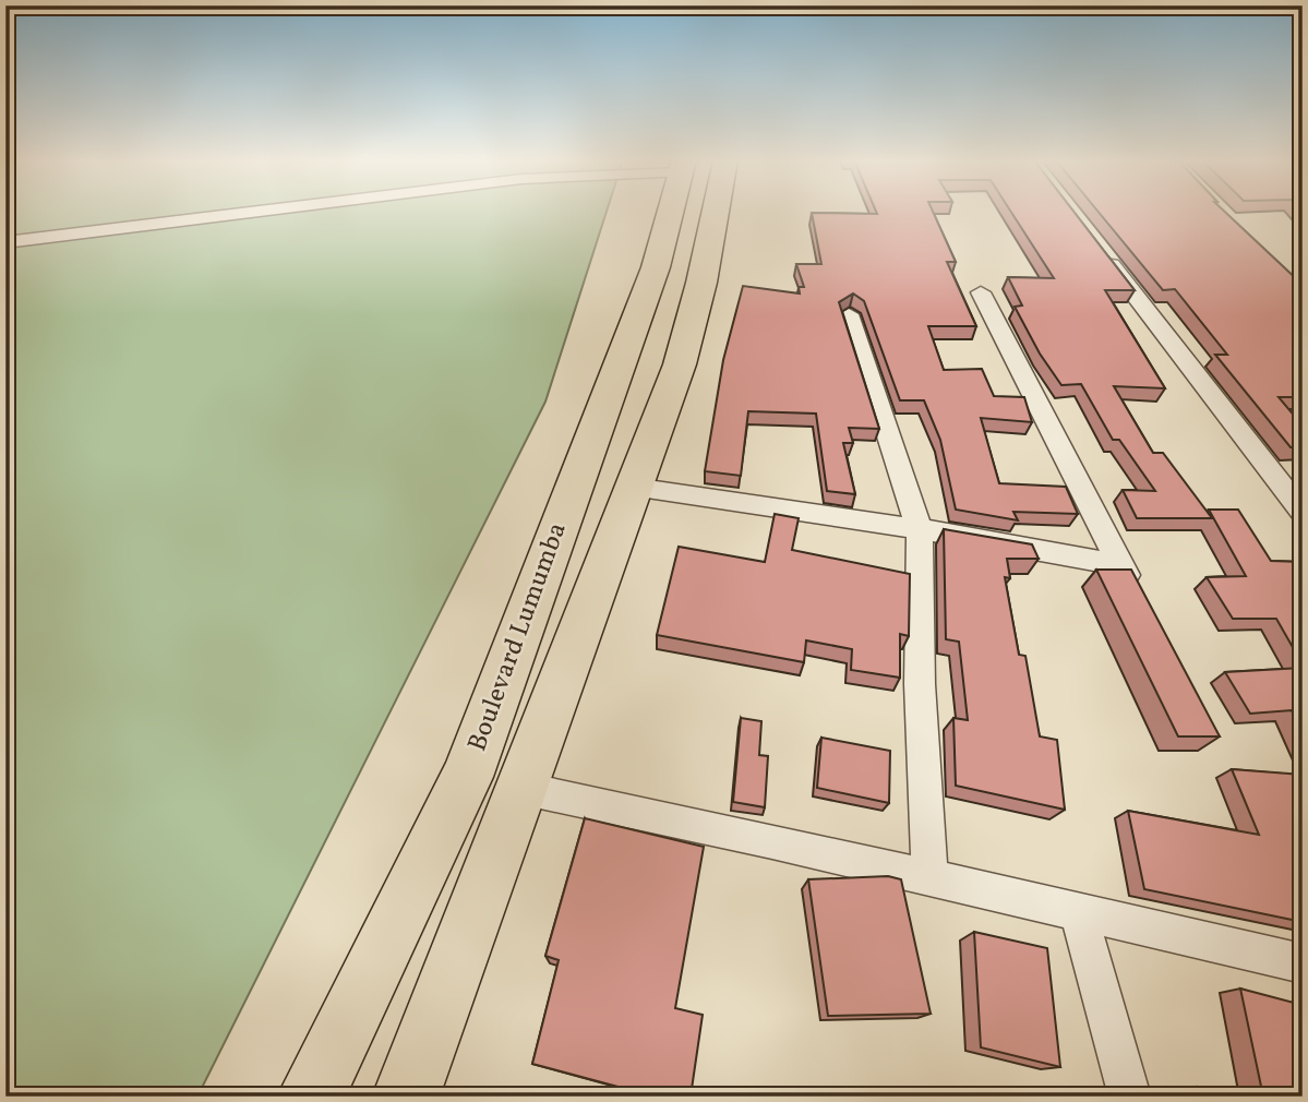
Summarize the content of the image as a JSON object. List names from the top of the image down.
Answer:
{
  "streets": {
    "highway": ["Boulevard Lumumba"]
  }
}
